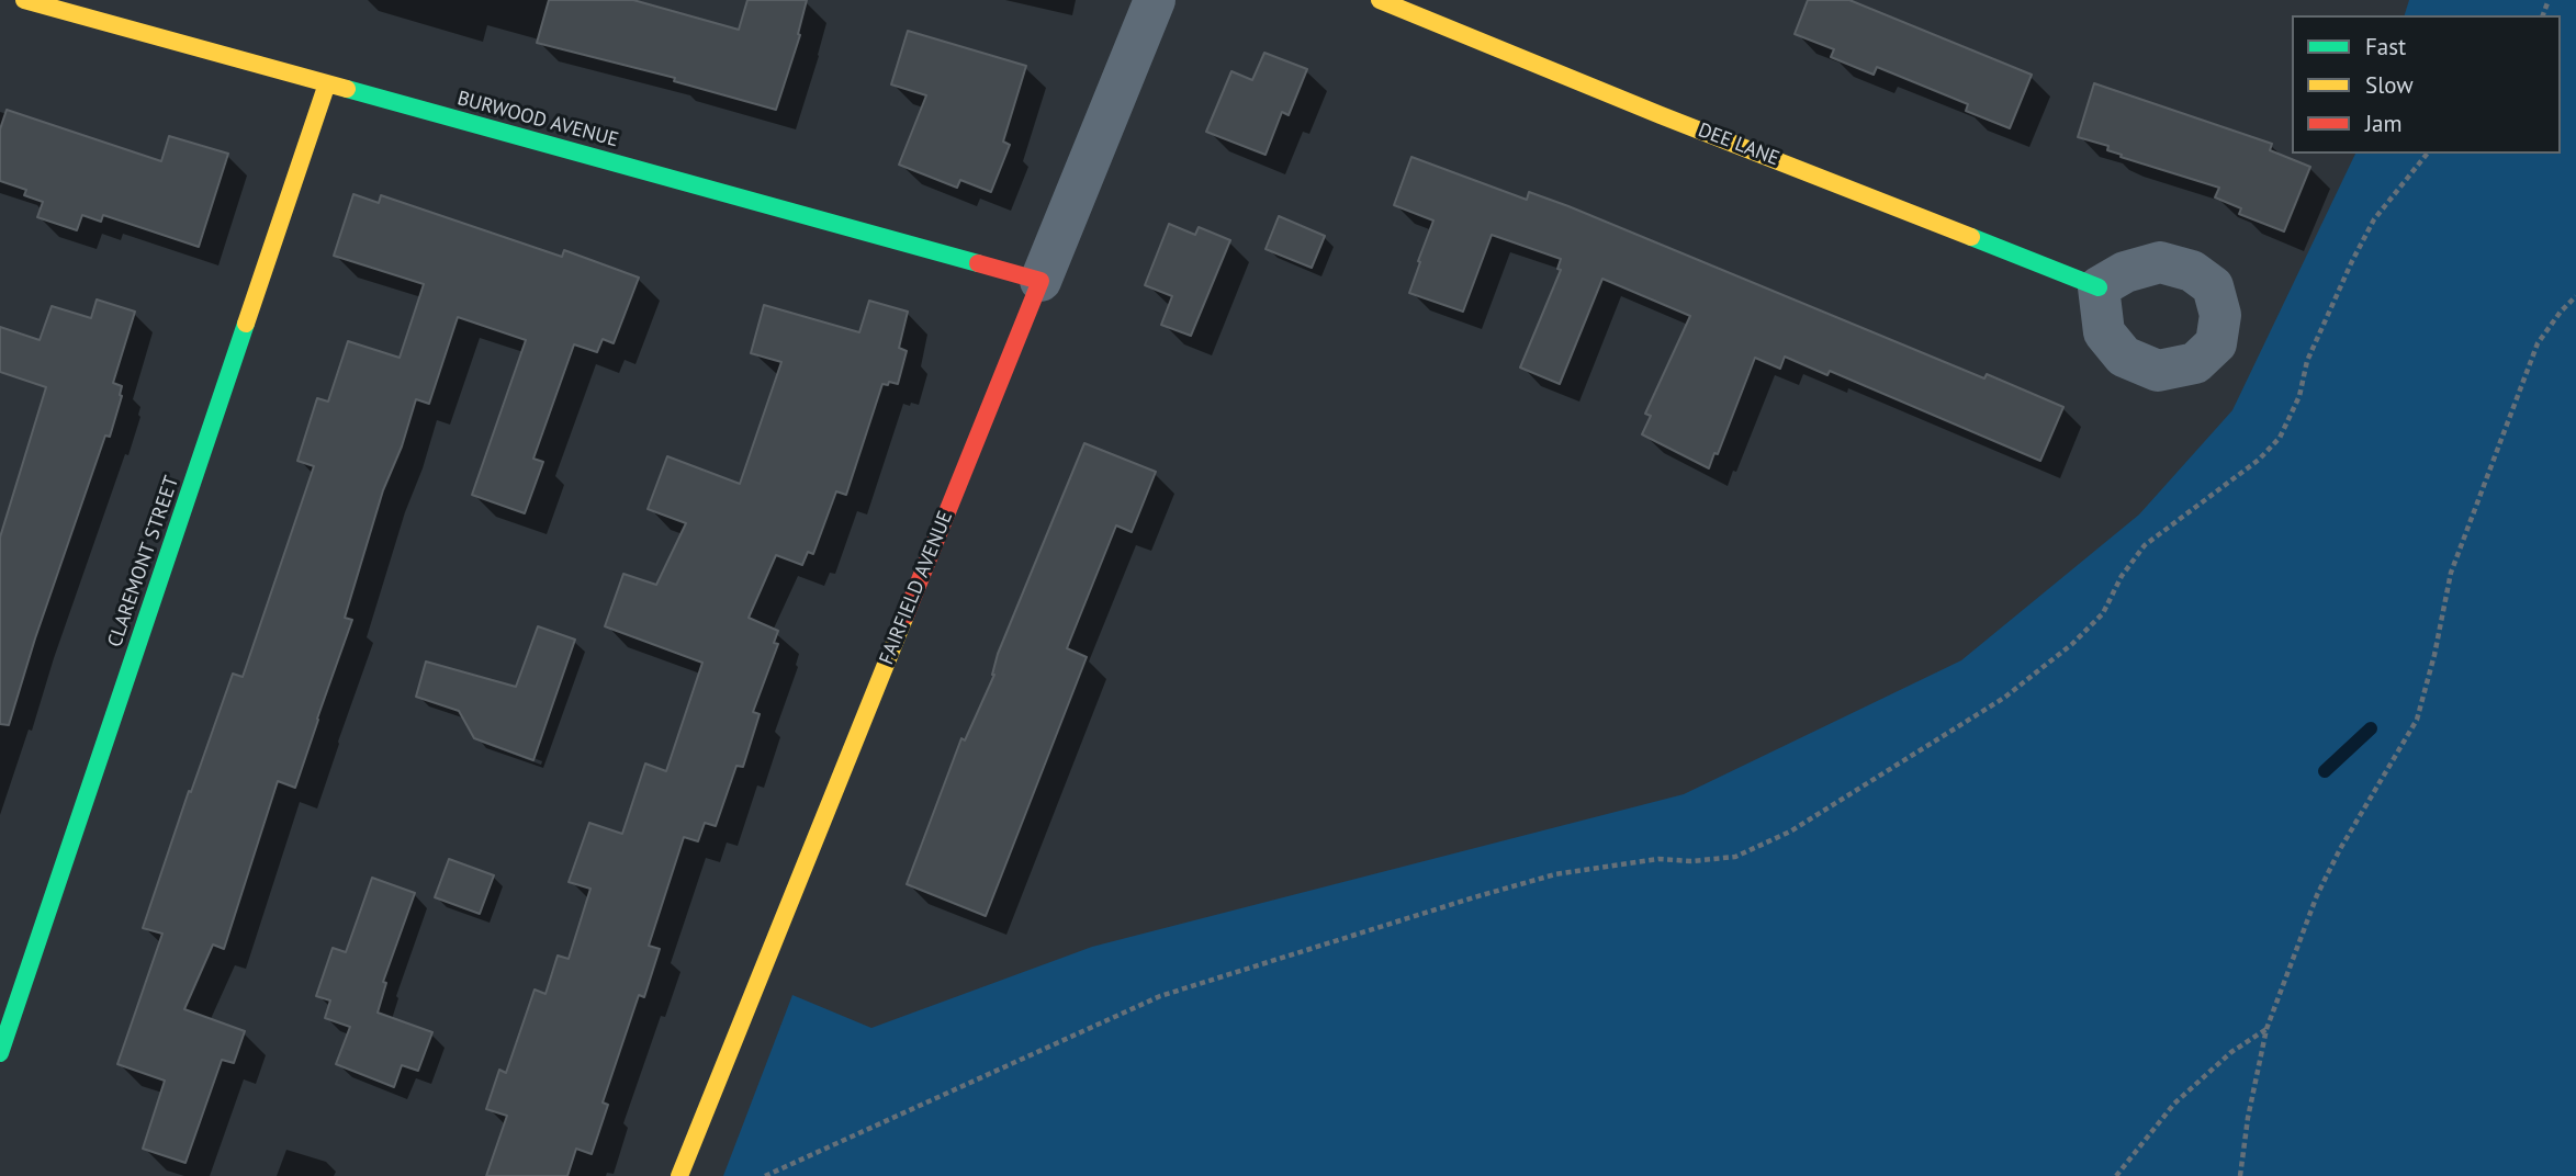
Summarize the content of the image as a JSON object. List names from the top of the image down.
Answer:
{
  "streets": {
    "street": [
      "BURWOOD AVENUE",
      "DEE LANE",
      "CLAREMONT STREET",
      "FAIRFIELD AVENUE"
    ]
  },
  "crossings": [
    ["BURWOOD AVENUE", "CLAREMONT STREET"],
    ["BURWOOD AVENUE", "FAIRFIELD AVENUE"]
  ],
  "legend": ["Fast", "Slow", "Jam"]
}
